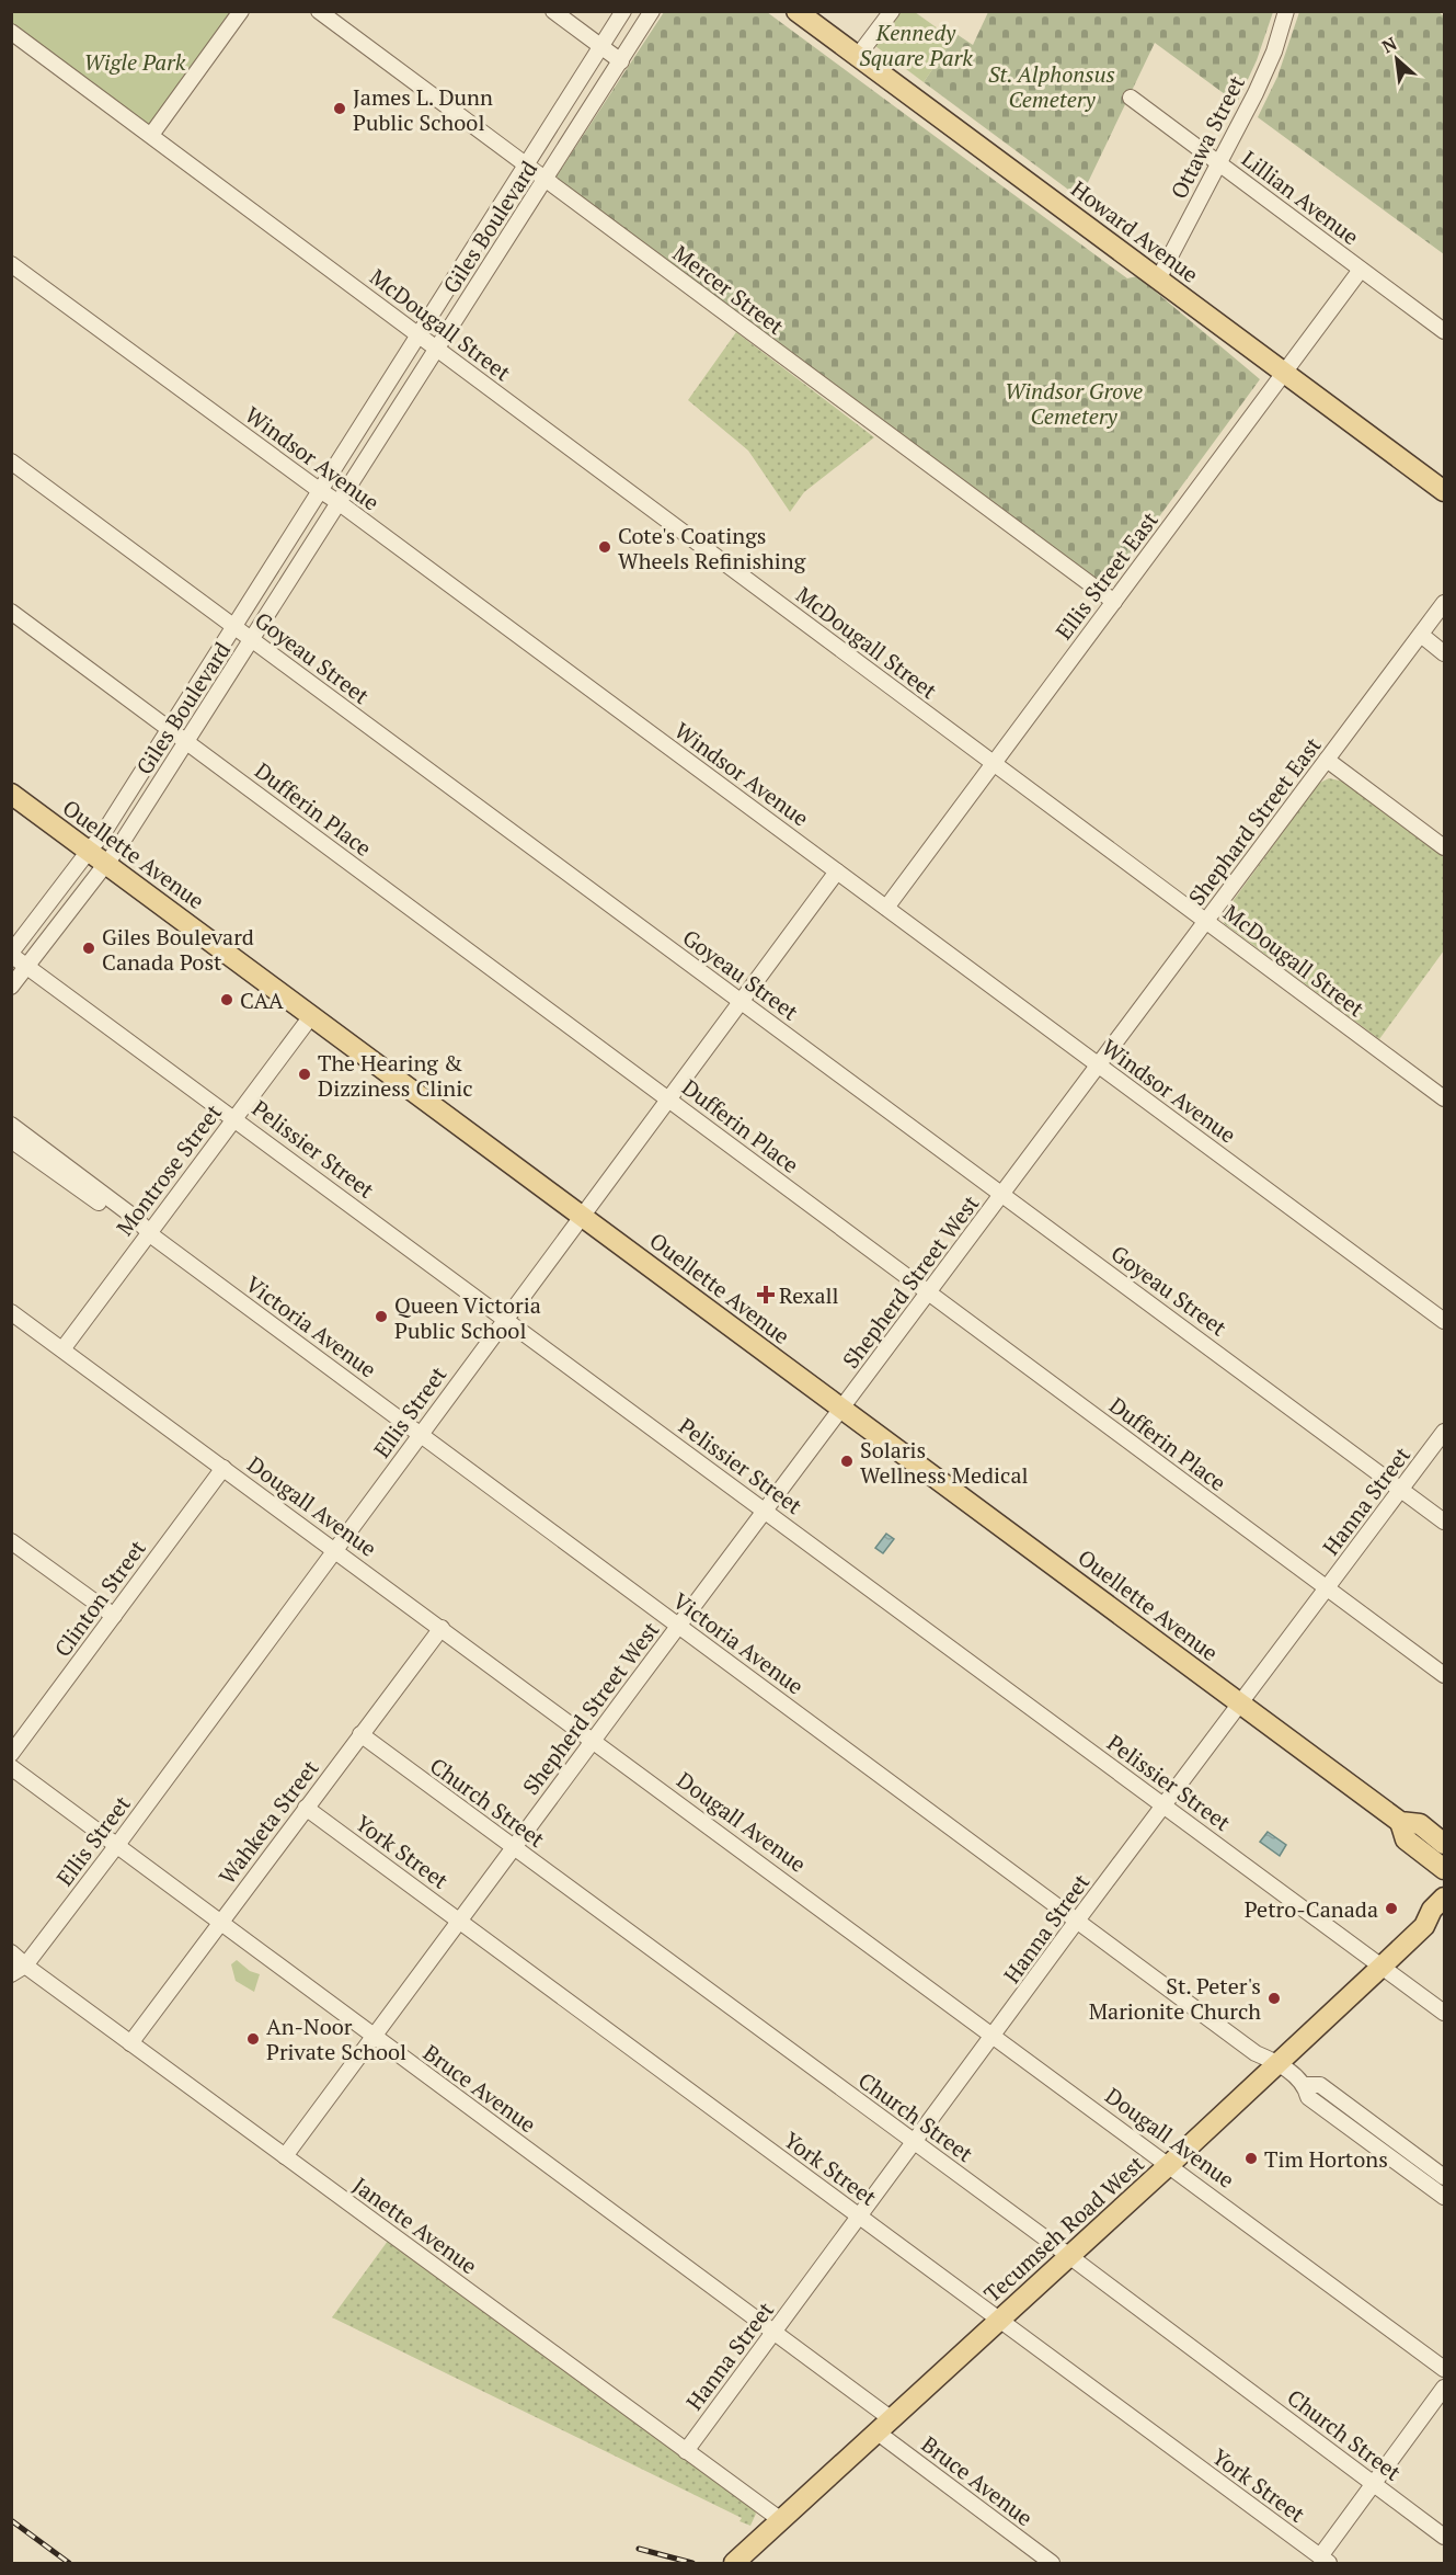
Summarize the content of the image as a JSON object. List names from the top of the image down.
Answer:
{
  "streets": {
    "main road": ["Howard Avenue", "Ouellette Avenue", "Tecumseh Road West"],
    "street": [
      "Ottawa Street",
      "Lillian Avenue",
      "Giles Boulevard",
      "Mercer Street",
      "McDougall Street",
      "Windsor Avenue",
      "Ellis Street East",
      "Goyeau Street",
      "Dufferin Place",
      "Shephard Street East",
      "Pelissier Street",
      "Montrose Street",
      "Shepherd Street West",
      "Victoria Avenue",
      "Ellis Street",
      "Hanna Street",
      "Dougall Avenue",
      "Clinton Street",
      "Church Street",
      "Wahketa Street",
      "York Street",
      "Bruce Avenue",
      "Janette Avenue"
    ]
  },
  "crossings": [
    ["Ottawa Street", "Lillian Avenue"],
    ["Ottawa Street", "Howard Avenue"],
    ["Lillian Avenue", "Ellis Street East"],
    ["Giles Boulevard", "Mercer Street"],
    ["Giles Boulevard", "McDougall Street"],
    ["Giles Boulevard", "Windsor Avenue"],
    ["Giles Boulevard", "Goyeau Street"],
    ["Giles Boulevard", "Dufferin Place"],
    ["Giles Boulevard", "Ouellette Avenue"],
    ["Giles Boulevard", "Pelissier Street"],
    ["Howard Avenue", "Ellis Street East"],
    ["Mercer Street", "Ellis Street East"],
    ["McDougall Street", "Ellis Street East"],
    ["McDougall Street", "Shephard Street East"],
    ["Windsor Avenue", "Ellis Street East"],
    ["Windsor Avenue", "Shephard Street East"],
    ["Windsor Avenue", "Shepherd Street West"],
    ["Windsor Avenue", "Ellis Street"],
    ["Goyeau Street", "Shepherd Street West"],
    ["Goyeau Street", "Ellis Street"],
    ["Goyeau Street", "Hanna Street"],
    ["Dufferin Place", "Shepherd Street West"],
    ["Dufferin Place", "Ellis Street"],
    ["Dufferin Place", "Hanna Street"],
    ["Shephard Street East", "Shepherd Street West"],
    ["Ouellette Avenue", "Montrose Street"],
    ["Ouellette Avenue", "Shepherd Street West"],
    ["Ouellette Avenue", "Ellis Street"],
    ["Ouellette Avenue", "Hanna Street"],
    ["Pelissier Street", "Montrose Street"],
    ["Pelissier Street", "Shepherd Street West"],
    ["Pelissier Street", "Ellis Street"],
    ["Pelissier Street", "Hanna Street"],
    ["Pelissier Street", "Tecumseh Road West"],
    ["Montrose Street", "Victoria Avenue"],
    ["Montrose Street", "Dougall Avenue"],
    ["Shepherd Street West", "Victoria Avenue"],
    ["Shepherd Street West", "Dougall Avenue"],
    ["Shepherd Street West", "Church Street"],
    ["Shepherd Street West", "York Street"],
    ["Shepherd Street West", "Bruce Avenue"],
    ["Shepherd Street West", "Janette Avenue"],
    ["Victoria Avenue", "Ellis Street"],
    ["Victoria Avenue", "Hanna Street"],
    ["Victoria Avenue", "Tecumseh Road West"],
    ["Ellis Street", "Dougall Avenue"],
    ["Ellis Street", "Bruce Avenue"],
    ["Ellis Street", "Janette Avenue"],
    ["Hanna Street", "Dougall Avenue"],
    ["Hanna Street", "Church Street"],
    ["Hanna Street", "York Street"],
    ["Hanna Street", "Bruce Avenue"],
    ["Hanna Street", "Janette Avenue"],
    ["Dougall Avenue", "Clinton Street"],
    ["Dougall Avenue", "Wahketa Street"],
    ["Dougall Avenue", "Tecumseh Road West"],
    ["Church Street", "Wahketa Street"],
    ["Church Street", "Tecumseh Road West"],
    ["Wahketa Street", "York Street"],
    ["Wahketa Street", "Bruce Avenue"],
    ["Wahketa Street", "Janette Avenue"],
    ["York Street", "Tecumseh Road West"],
    ["Bruce Avenue", "Tecumseh Road West"],
    ["Janette Avenue", "Tecumseh Road West"]
  ],
  "parks": [
    "Kennedy Square Park",
    "Wigle Park",
    "St. Alphonsus Cemetery",
    "Windsor Grove Cemetery"
  ],
  "places": {
    "other": [
      "James L. Dunn Public School",
      "Cote's Coatings Wheels Refinishing",
      "Giles Boulevard Canada Post",
      "CAA",
      "The Hearing & Dizziness Clinic",
      "Queen Victoria Public School",
      "Solaris Wellness Medical",
      "Petro-Canada",
      "St. Peter's Marionite Church",
      "An-Noor Private School",
      "Tim Hortons"
    ],
    "health": ["Rexall"]
  },
  "north": "top left"
}
